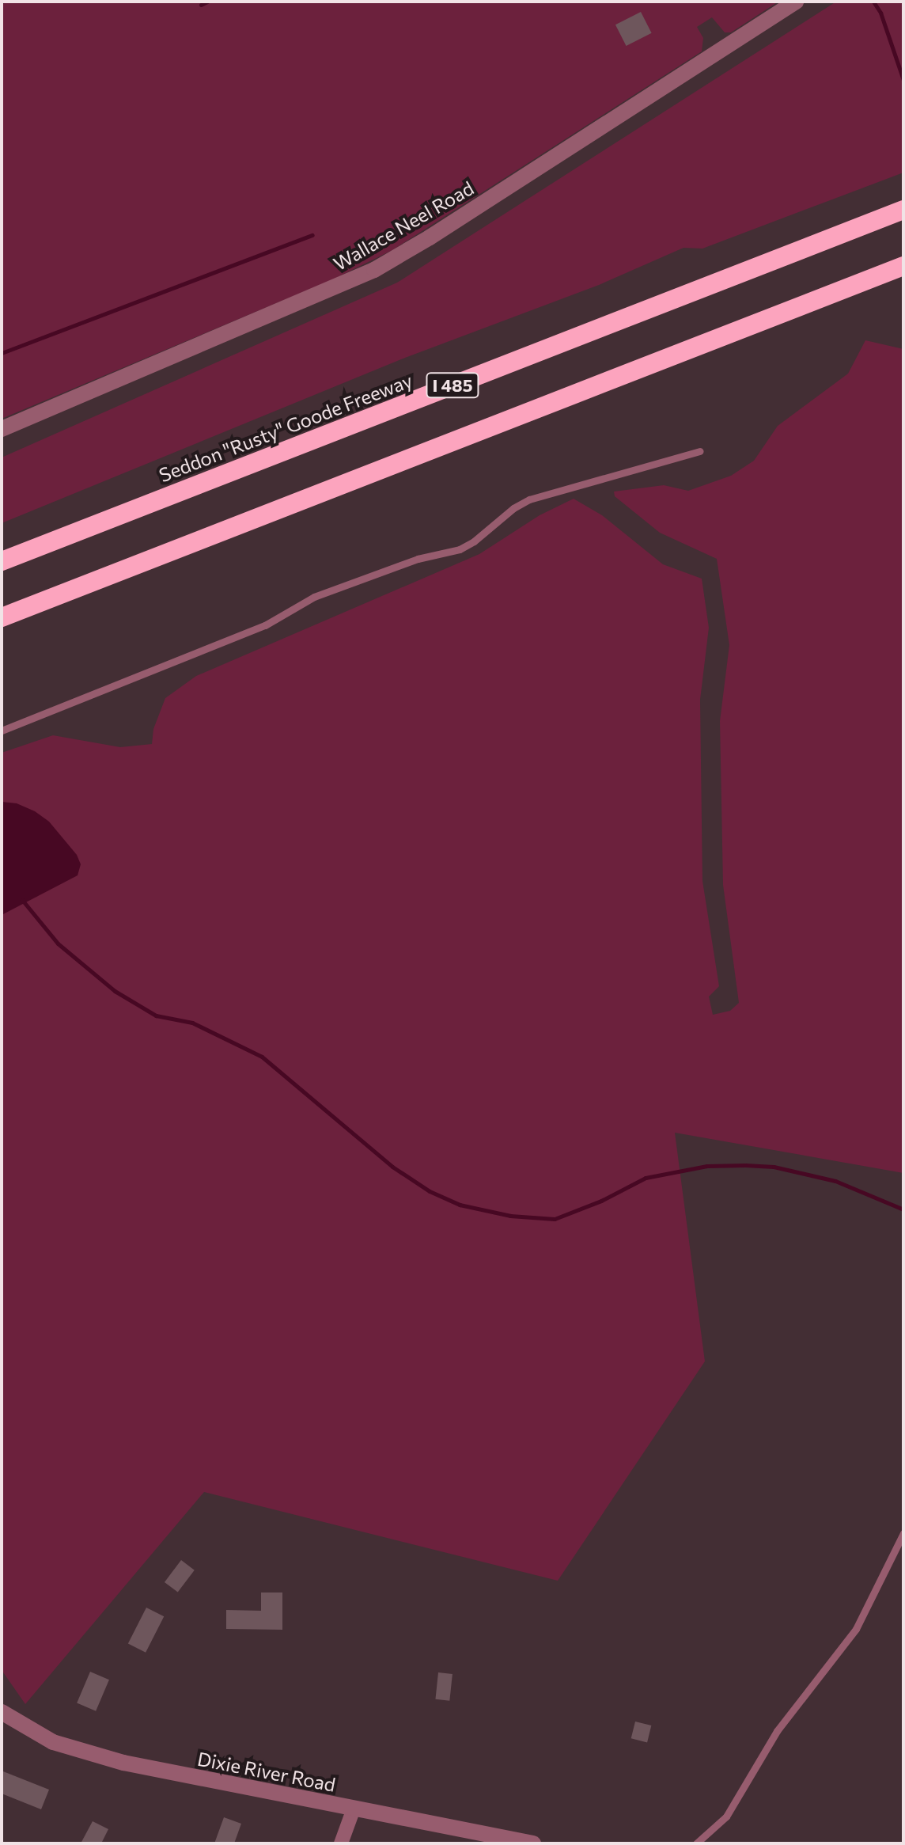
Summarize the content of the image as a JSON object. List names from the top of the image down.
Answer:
{
  "streets": {
    "highway": ["I 485", "Seddon \"Rusty\" Goode Freeway"],
    "street": ["Wallace Neel Road", "Dixie River Road"]
  }
}
